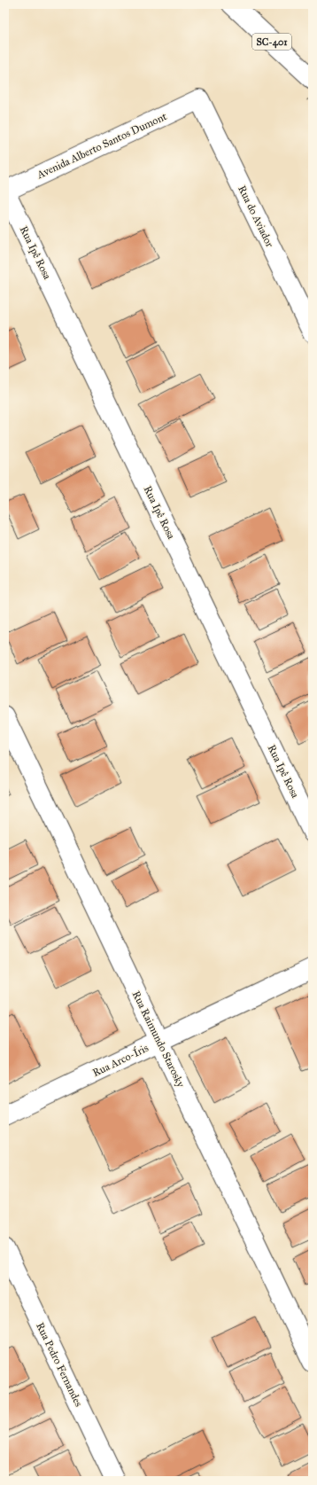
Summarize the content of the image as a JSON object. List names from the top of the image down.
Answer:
{
  "streets": {
    "main road": [
      "SC-401",
      "Avenida Alberto Santos Dumont",
      "Rua do Aviador",
      "Rua Ipê Rosa",
      "Rua Raimundo Starosky",
      "Rua Arco-Íris",
      "Rua Pedro Fernandes"
    ]
  },
  "crossings": [
    ["Avenida Alberto Santos Dumont", "Rua do Aviador"],
    ["Avenida Alberto Santos Dumont", "Rua Ipê Rosa"],
    ["Rua Raimundo Starosky", "Rua Arco-Íris"]
  ]
}
